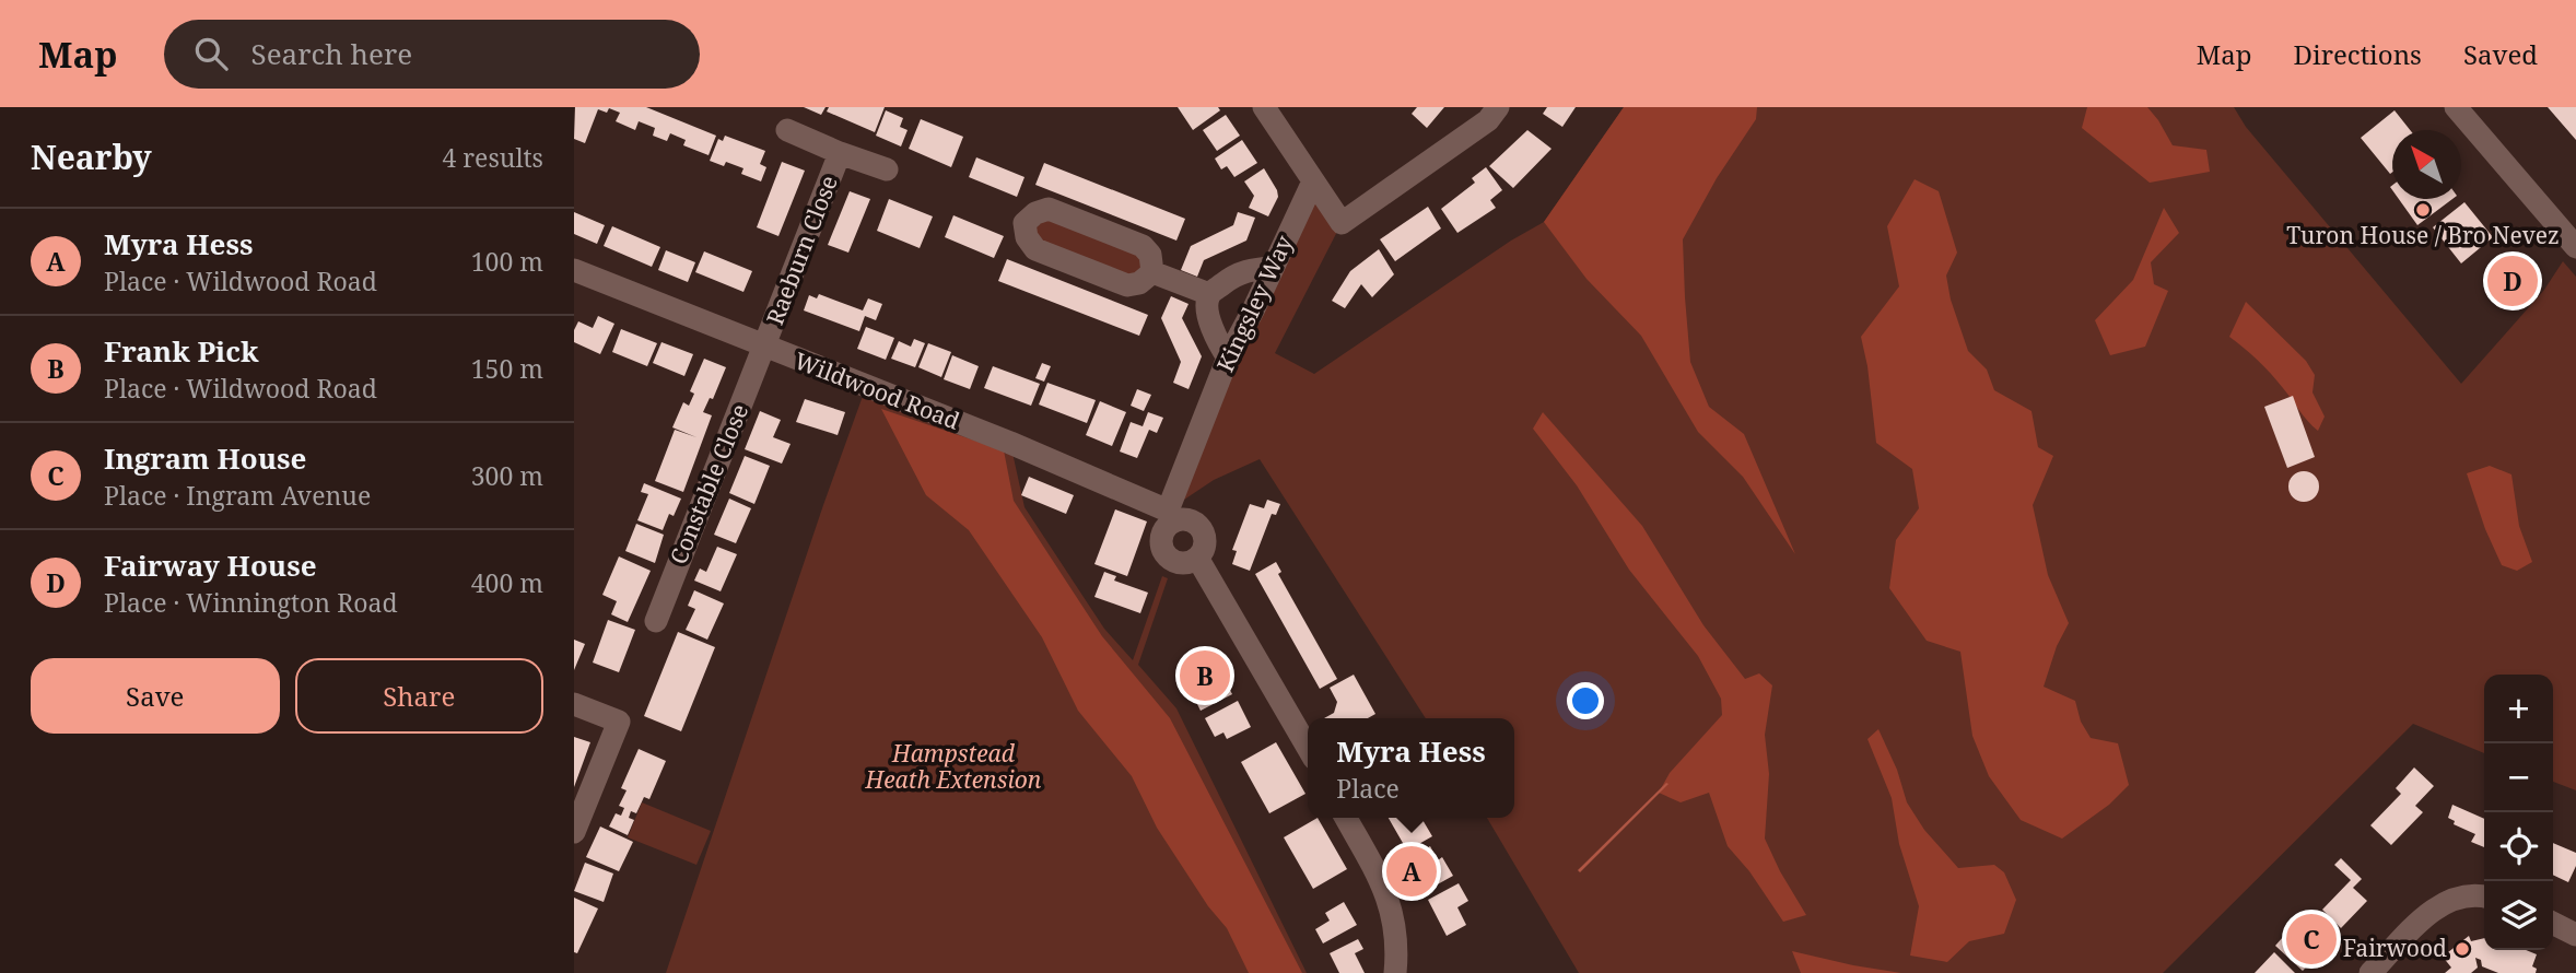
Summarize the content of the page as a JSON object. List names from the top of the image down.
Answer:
{
  "streets": {
    "street": [
      "Raeburn Close",
      "Kingsley Way",
      "Wildwood Road",
      "Constable Close"
    ]
  },
  "crossings": [
    ["Raeburn Close", "Wildwood Road"],
    ["Raeburn Close", "Constable Close"],
    ["Kingsley Way", "Wildwood Road"],
    ["Wildwood Road", "Constable Close"]
  ],
  "parks": ["Hampstead Heath Extension"],
  "places": ["Turon House / Bro Nevez", "Fairwood"],
  "north": "top left",
  "page": {
    "header": "Map",
    "search": "Search here",
    "nav": ["Map", "Directions", "Saved"],
    "heading": ["Nearby", "4 results"],
    "list": [
      {
        "mark": "A",
        "name": "Myra Hess",
        "note": "Place · Wildwood Road",
        "value": "100 m"
      },
      {
        "mark": "B",
        "name": "Frank Pick",
        "note": "Place · Wildwood Road",
        "value": "150 m"
      },
      {
        "mark": "C",
        "name": "Ingram House",
        "note": "Place · Ingram Avenue",
        "value": "300 m"
      },
      {
        "mark": "D",
        "name": "Fairway House",
        "note": "Place · Winnington Road",
        "value": "400 m"
      }
    ],
    "pins": [
      "D",
      "B",
      "A",
      "C"
    ],
    "buttons": ["Save", "Share"],
    "map_buttons": ["+", "−"],
    "popup": ["Myra Hess", "Place"]
  }
}
